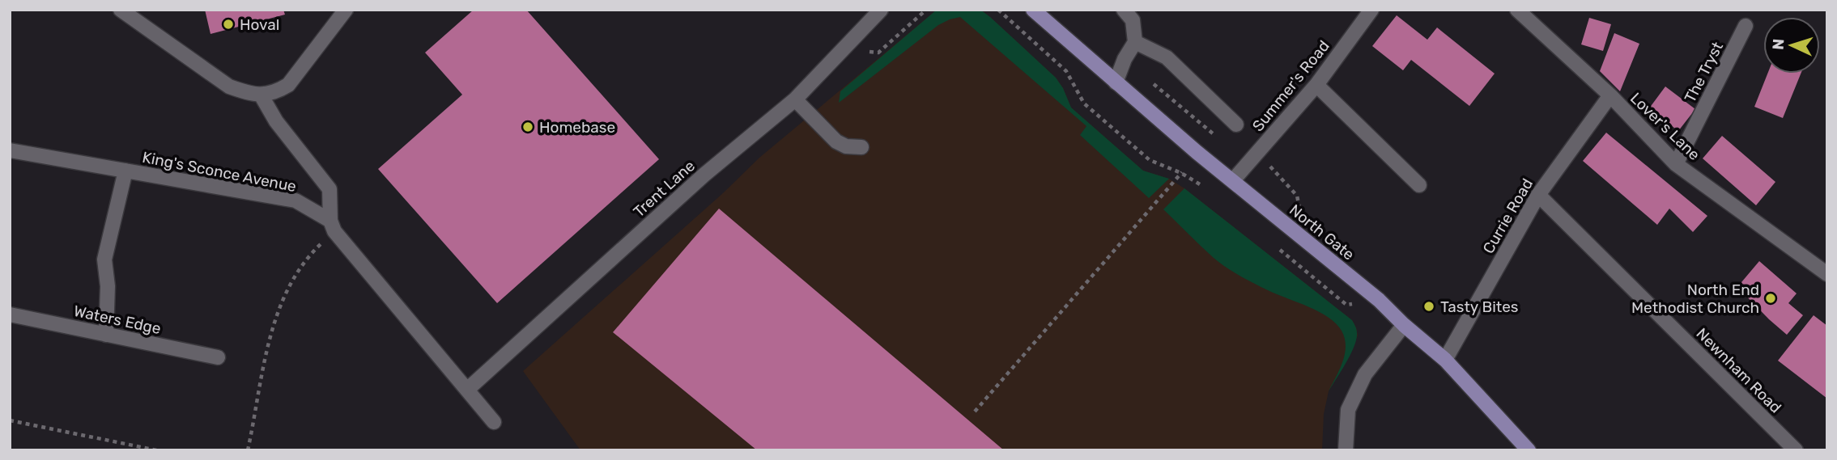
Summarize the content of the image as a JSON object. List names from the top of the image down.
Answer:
{
  "streets": {
    "main road": ["North Gate"],
    "street": [
      "The Tryst",
      "Summer's Road",
      "Lover's Lane",
      "King's Sconce Avenue",
      "Trent Lane",
      "Currie Road",
      "Waters Edge",
      "Newnham Road"
    ]
  },
  "crossings": [
    ["The Tryst", "Lover's Lane"],
    ["Summer's Road", "North Gate"],
    ["Lover's Lane", "Currie Road"],
    ["King's Sconce Avenue", "Trent Lane"],
    ["Currie Road", "North Gate"],
    ["Currie Road", "Newnham Road"]
  ],
  "places": [
    "Hoval",
    "Homebase",
    "North End Methodist Church",
    "Tasty Bites"
  ],
  "north": "left"
}
